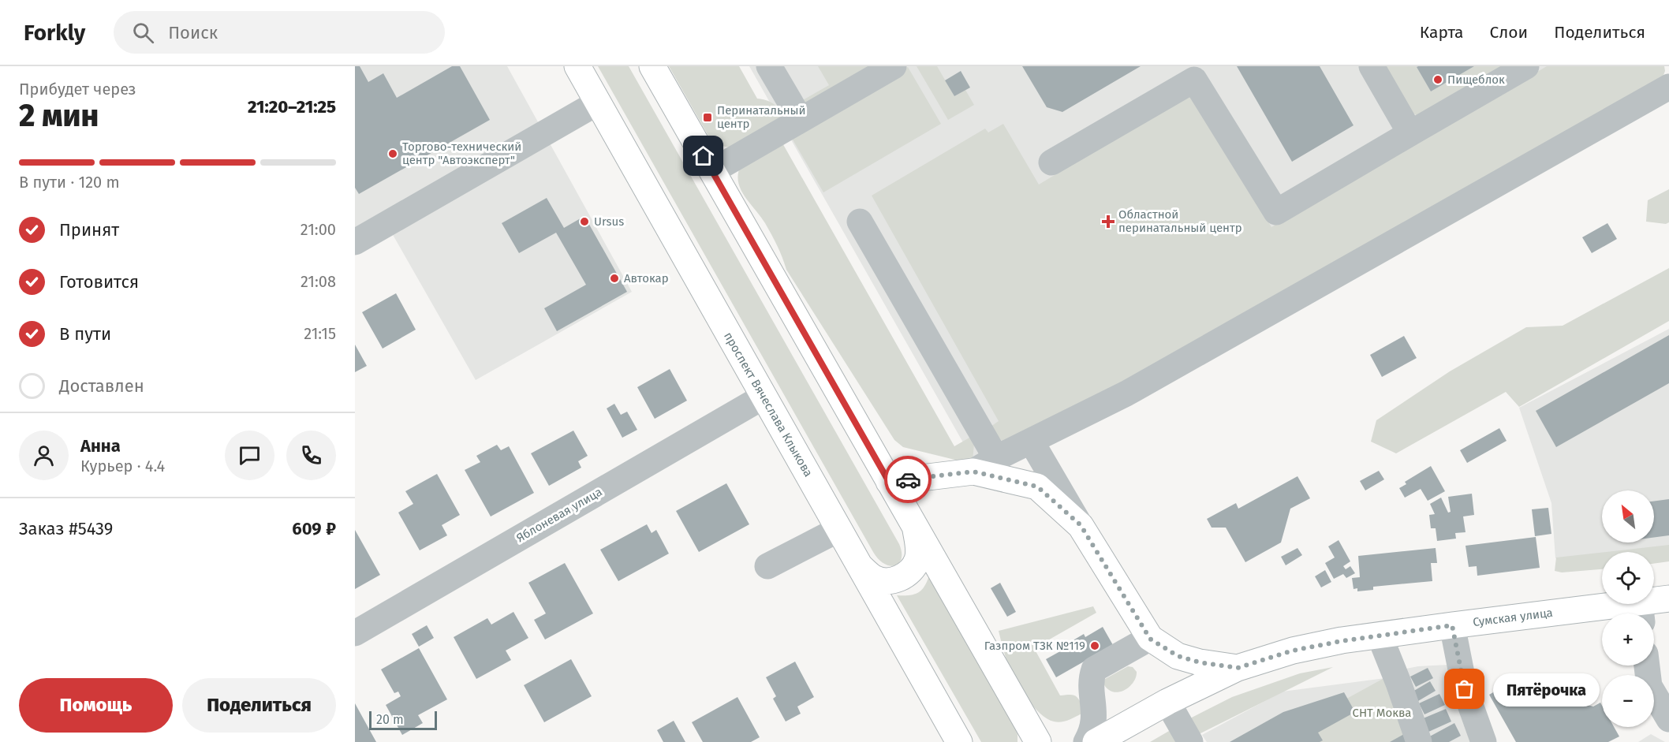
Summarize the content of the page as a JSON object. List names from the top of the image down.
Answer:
{
  "streets": {
    "main road": ["проспект Вячеслава Клыкова", "Сумская улица"],
    "street": ["Яблоневая улица"]
  },
  "crossings": [
    ["проспект Вячеслава Клыкова", "Яблоневая улица"]
  ],
  "parks": ["СНТ Моква"],
  "places": {
    "other": [
      "Пищеблок",
      "Торгово-технический центр \"Автоэксперт\"",
      "Ursus",
      "Автокар",
      "Газпром ТЗК №119",
      "Пятёрочка"
    ],
    "transit": ["Перинатальный центр"],
    "health": ["Областной перинатальный центр"]
  },
  "scale_bar": "20 m",
  "north": "top left",
  "page": {
    "header": "Forkly",
    "search": "Поиск",
    "nav": ["Карта", "Слои", "Поделиться"],
    "heading": ["2 мин", "Прибудет через", "21:20–21:25"],
    "panel": [
      "Анна",
      "Курьер · 4.4",
      "Заказ #5439",
      "609 ₽"
    ],
    "bar": "В пути · 120 m",
    "list": [
      ["Принят", "21:00"],
      ["Готовится", "21:08"],
      ["В пути", "21:15"],
      "Доставлен"
    ],
    "map_buttons": ["+", "−"],
    "buttons": ["Помощь", "Поделиться"],
    "bubble": "Пятёрочка",
    "scale": "20 m"
  }
}
